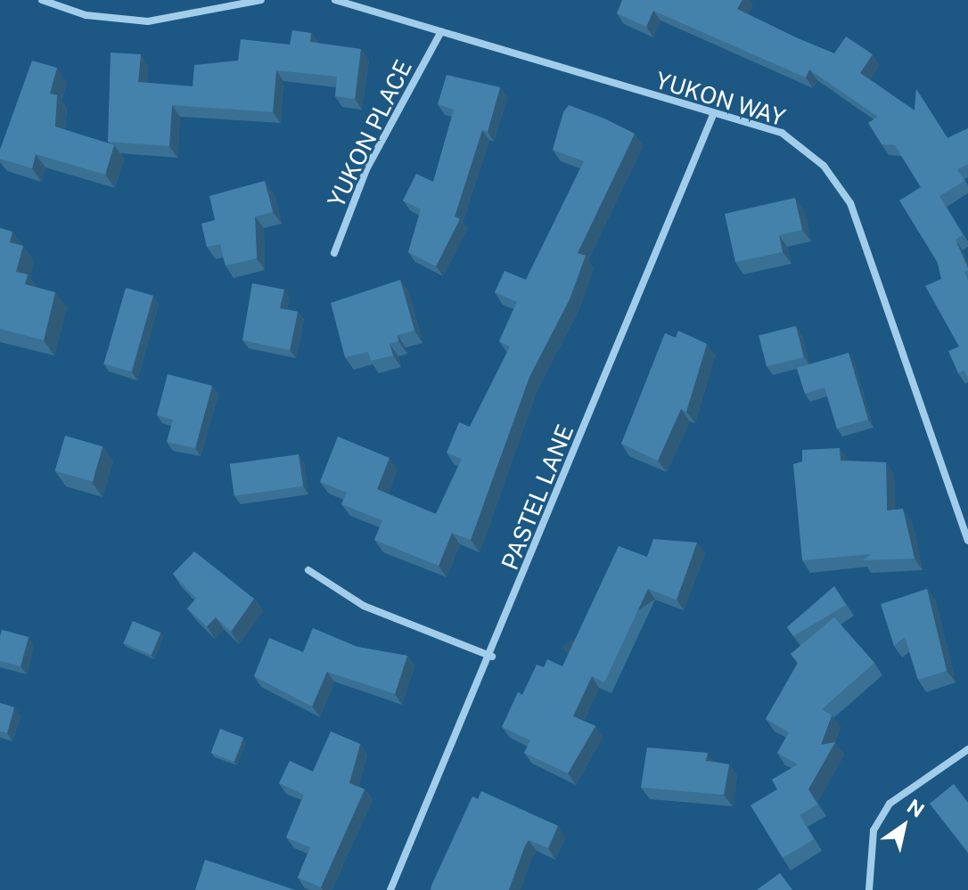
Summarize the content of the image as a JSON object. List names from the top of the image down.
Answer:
{
  "streets": {
    "street": ["YUKON WAY", "YUKON PLACE", "PASTEL LANE"]
  },
  "crossings": [
    ["YUKON WAY", "YUKON PLACE"],
    ["YUKON WAY", "PASTEL LANE"]
  ],
  "north": "top right"
}
